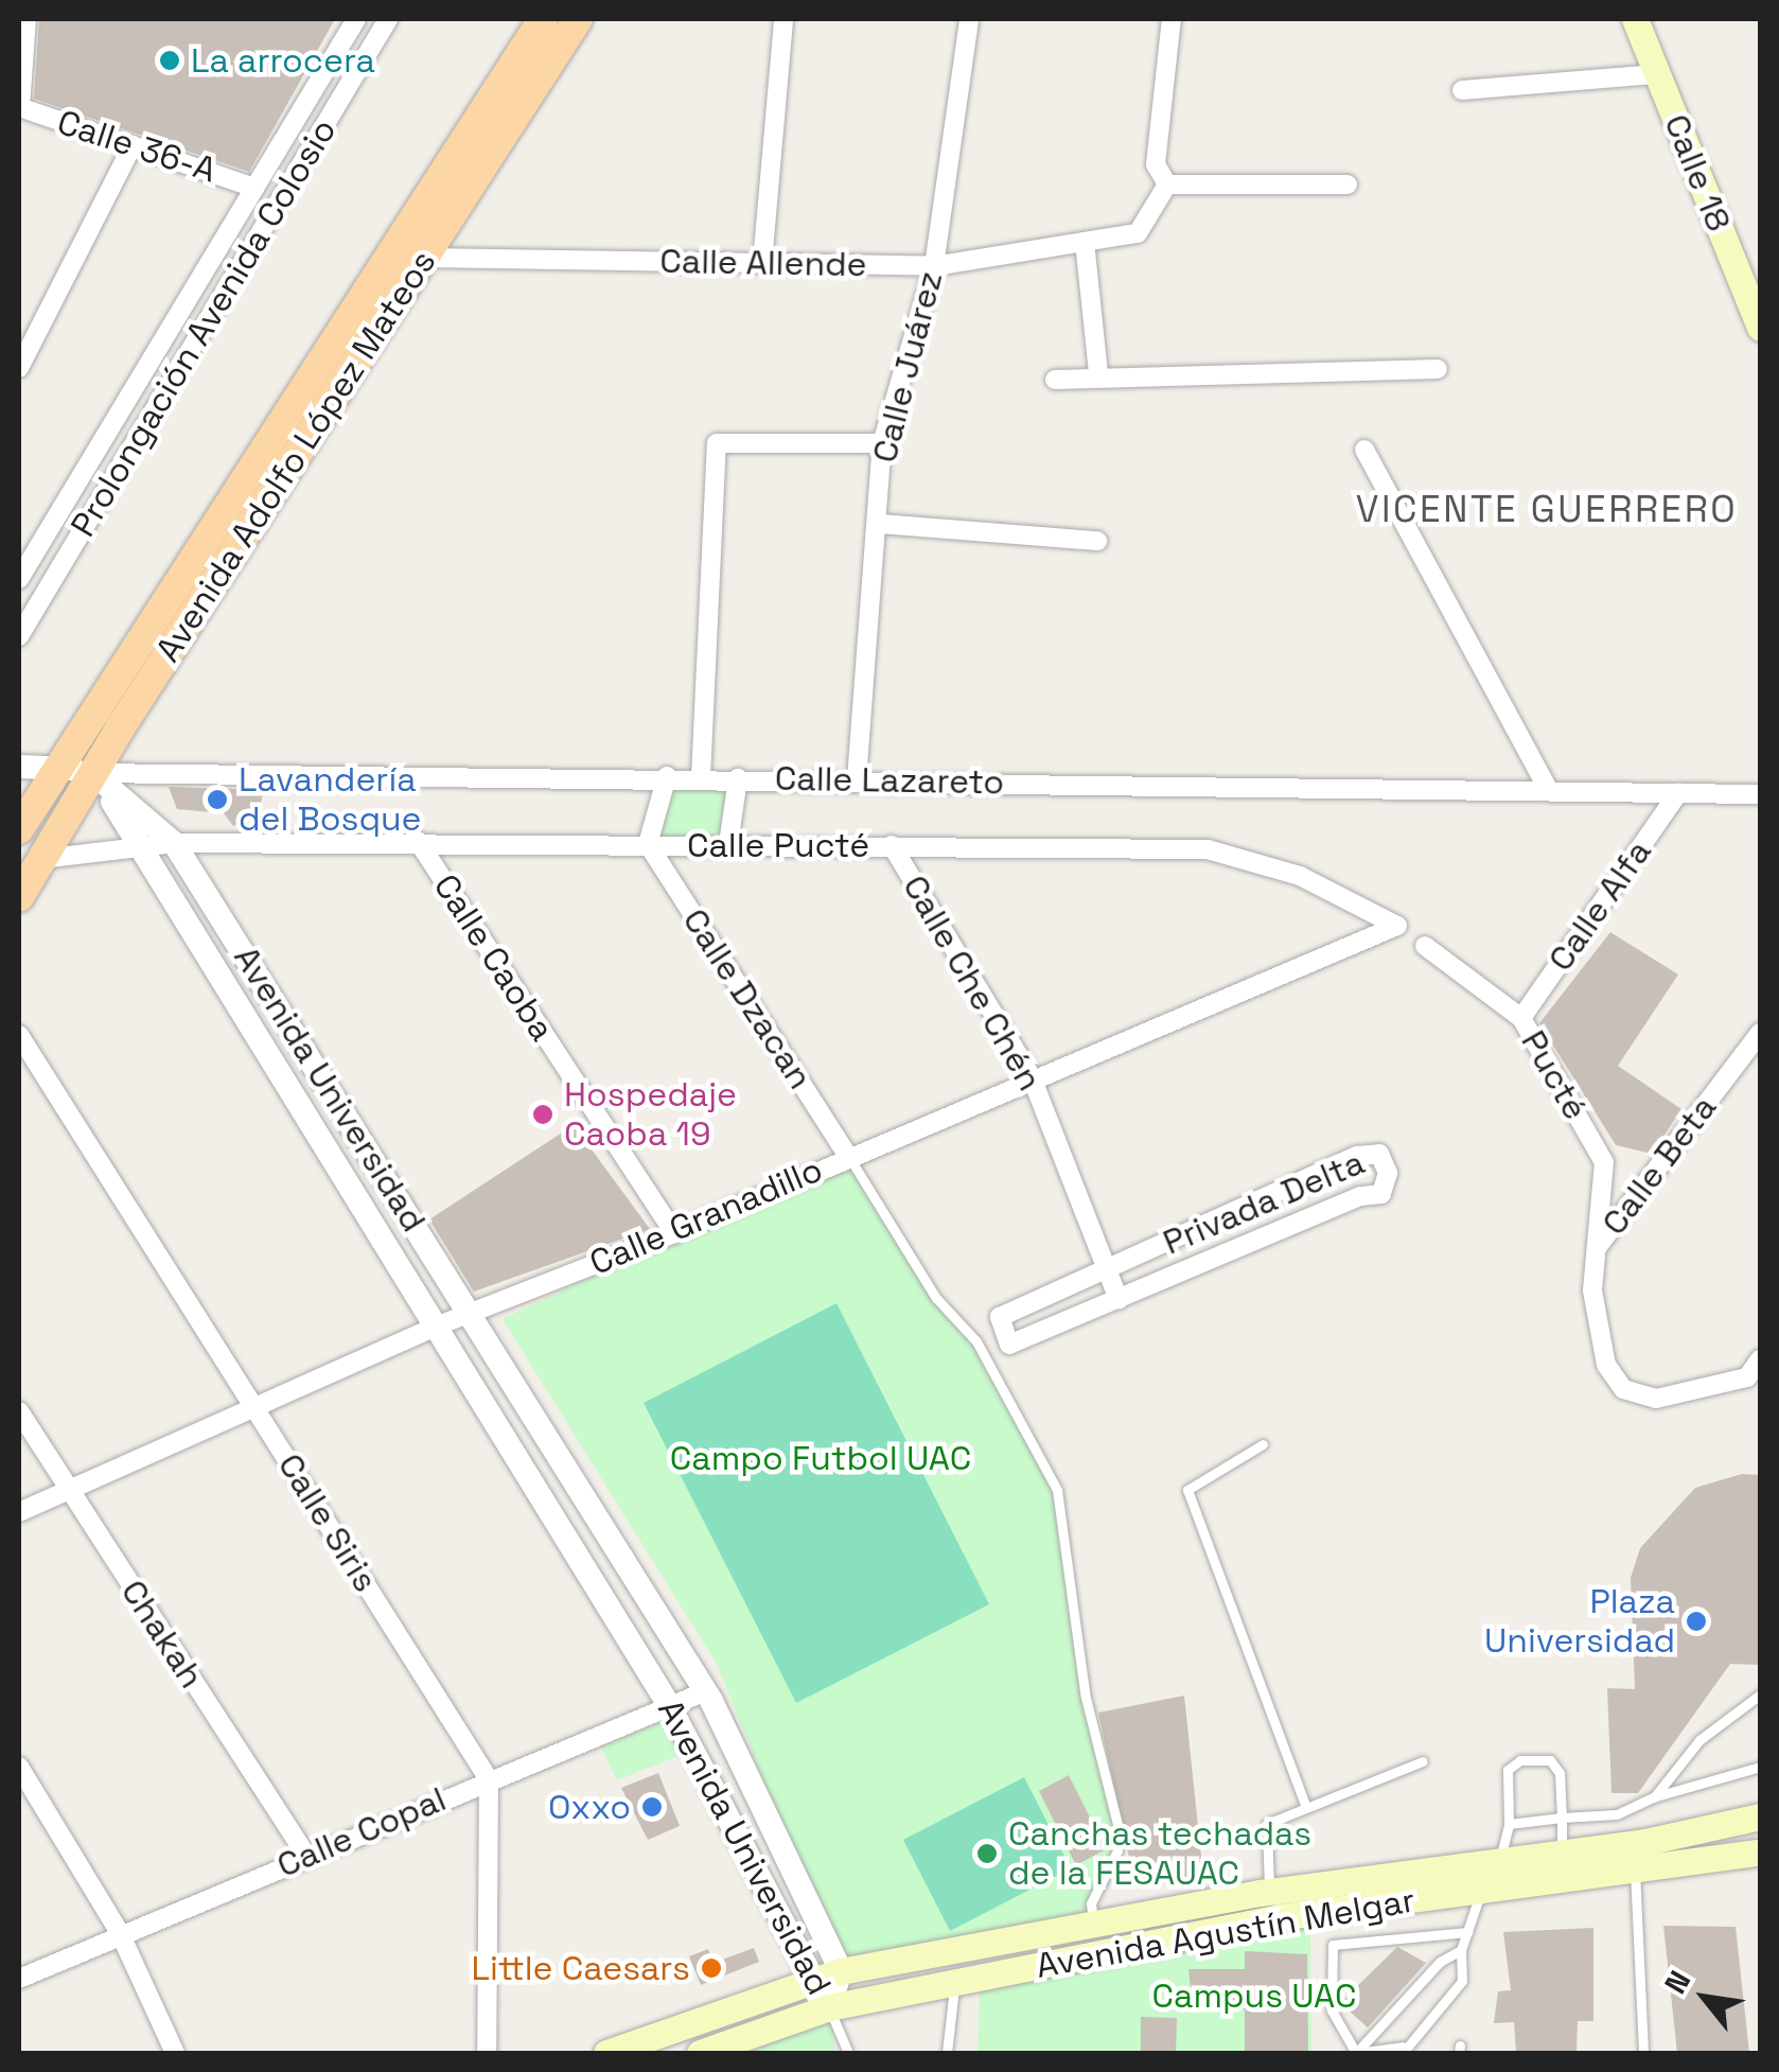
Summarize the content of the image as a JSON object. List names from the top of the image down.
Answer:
{
  "streets": {
    "main road": ["Calle 18", "Avenida Adolfo López Mateos", "Avenida Agustín Melgar"],
    "street": [
      "Calle 36-A",
      "Calle Allende",
      "Prolongación Avenida Colosio",
      "Calle Juárez",
      "Calle Lazareto",
      "Calle Pucté",
      "Calle Alfa",
      "Calle Caoba",
      "Calle Che Chén",
      "Calle Dzacan",
      "Pucté",
      "Avenida Universidad",
      "Calle Beta",
      "Privada Delta",
      "Calle Granadillo",
      "Calle Siris",
      "Chakah",
      "Calle Copal"
    ]
  },
  "crossings": [
    ["Calle Allende", "Calle Juárez"],
    ["Calle Allende", "Avenida Adolfo López Mateos"],
    ["Calle Juárez", "Calle Lazareto"],
    ["Avenida Adolfo López Mateos", "Calle Lazareto"],
    ["Avenida Adolfo López Mateos", "Calle Pucté"],
    ["Avenida Adolfo López Mateos", "Avenida Universidad"],
    ["Calle Lazareto", "Calle Alfa"],
    ["Calle Lazareto", "Avenida Universidad"],
    ["Calle Pucté", "Calle Caoba"],
    ["Calle Pucté", "Calle Che Chén"],
    ["Calle Pucté", "Calle Dzacan"],
    ["Calle Pucté", "Avenida Universidad"],
    ["Calle Pucté", "Calle Granadillo"],
    ["Calle Alfa", "Pucté"],
    ["Calle Caoba", "Calle Granadillo"],
    ["Calle Che Chén", "Privada Delta"],
    ["Calle Che Chén", "Calle Granadillo"],
    ["Calle Dzacan", "Calle Granadillo"],
    ["Pucté", "Calle Beta"],
    ["Avenida Universidad", "Calle Granadillo"],
    ["Avenida Universidad", "Calle Copal"],
    ["Avenida Universidad", "Avenida Agustín Melgar"],
    ["Calle Granadillo", "Calle Siris"],
    ["Calle Granadillo", "Chakah"],
    ["Calle Siris", "Calle Copal"],
    ["Chakah", "Calle Copal"]
  ],
  "districts": ["VICENTE GUERRERO"],
  "parks": ["Campo Futbol UAC", "Campus UAC"],
  "places": [
    "La arrocera",
    "Lavandería del Bosque",
    "Hospedaje Caoba 19",
    "Plaza Universidad",
    "Oxxo",
    "Canchas techadas de la FESAUAC",
    "Little Caesars"
  ],
  "north": "top left"
}
